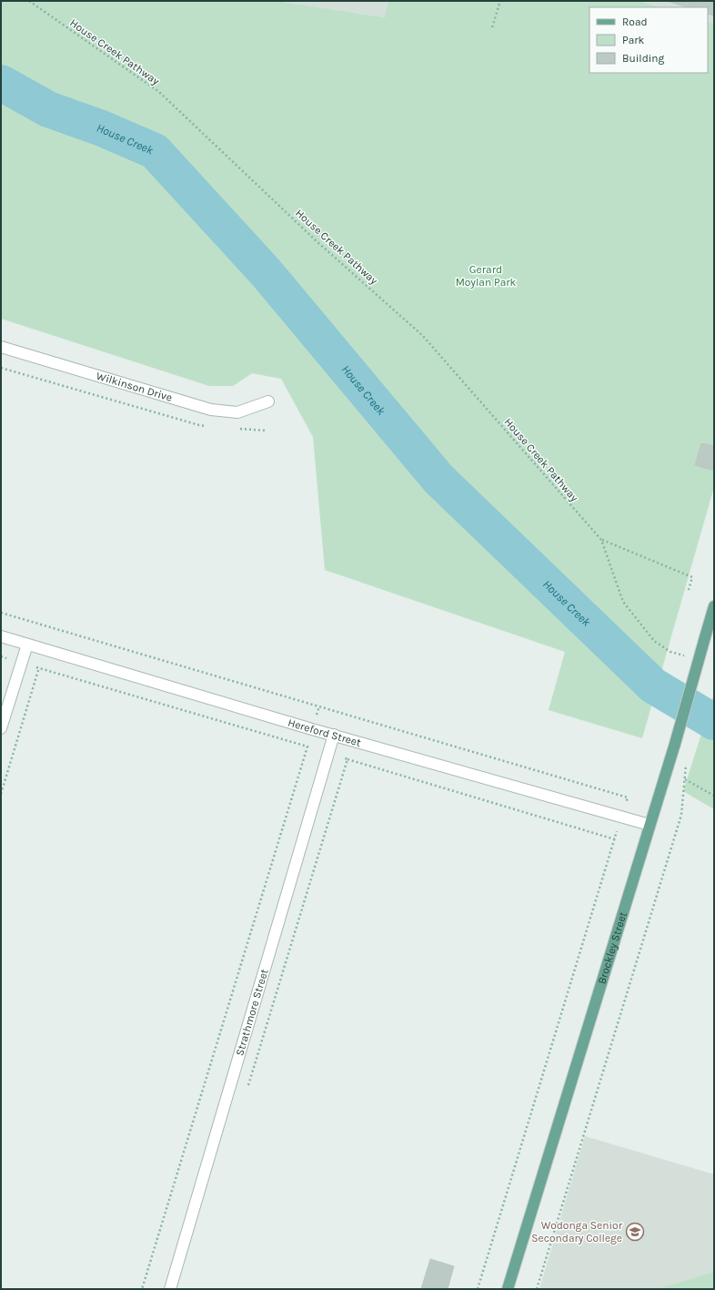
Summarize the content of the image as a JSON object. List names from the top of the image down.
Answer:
{
  "streets": {
    "main road": ["Brockley Street"],
    "street": ["Wilkinson Drive", "Hereford Street", "Strathmore Street"],
    "path": ["House Creek Pathway"]
  },
  "crossings": [
    ["Hereford Street", "Brockley Street"],
    ["Hereford Street", "Strathmore Street"]
  ],
  "water": ["House Creek"],
  "parks": ["Gerard Moylan Park"],
  "places": {
    "school or university": ["Wodonga Senior Secondary College"]
  },
  "legend": ["Road", "Park", "Building"]
}
